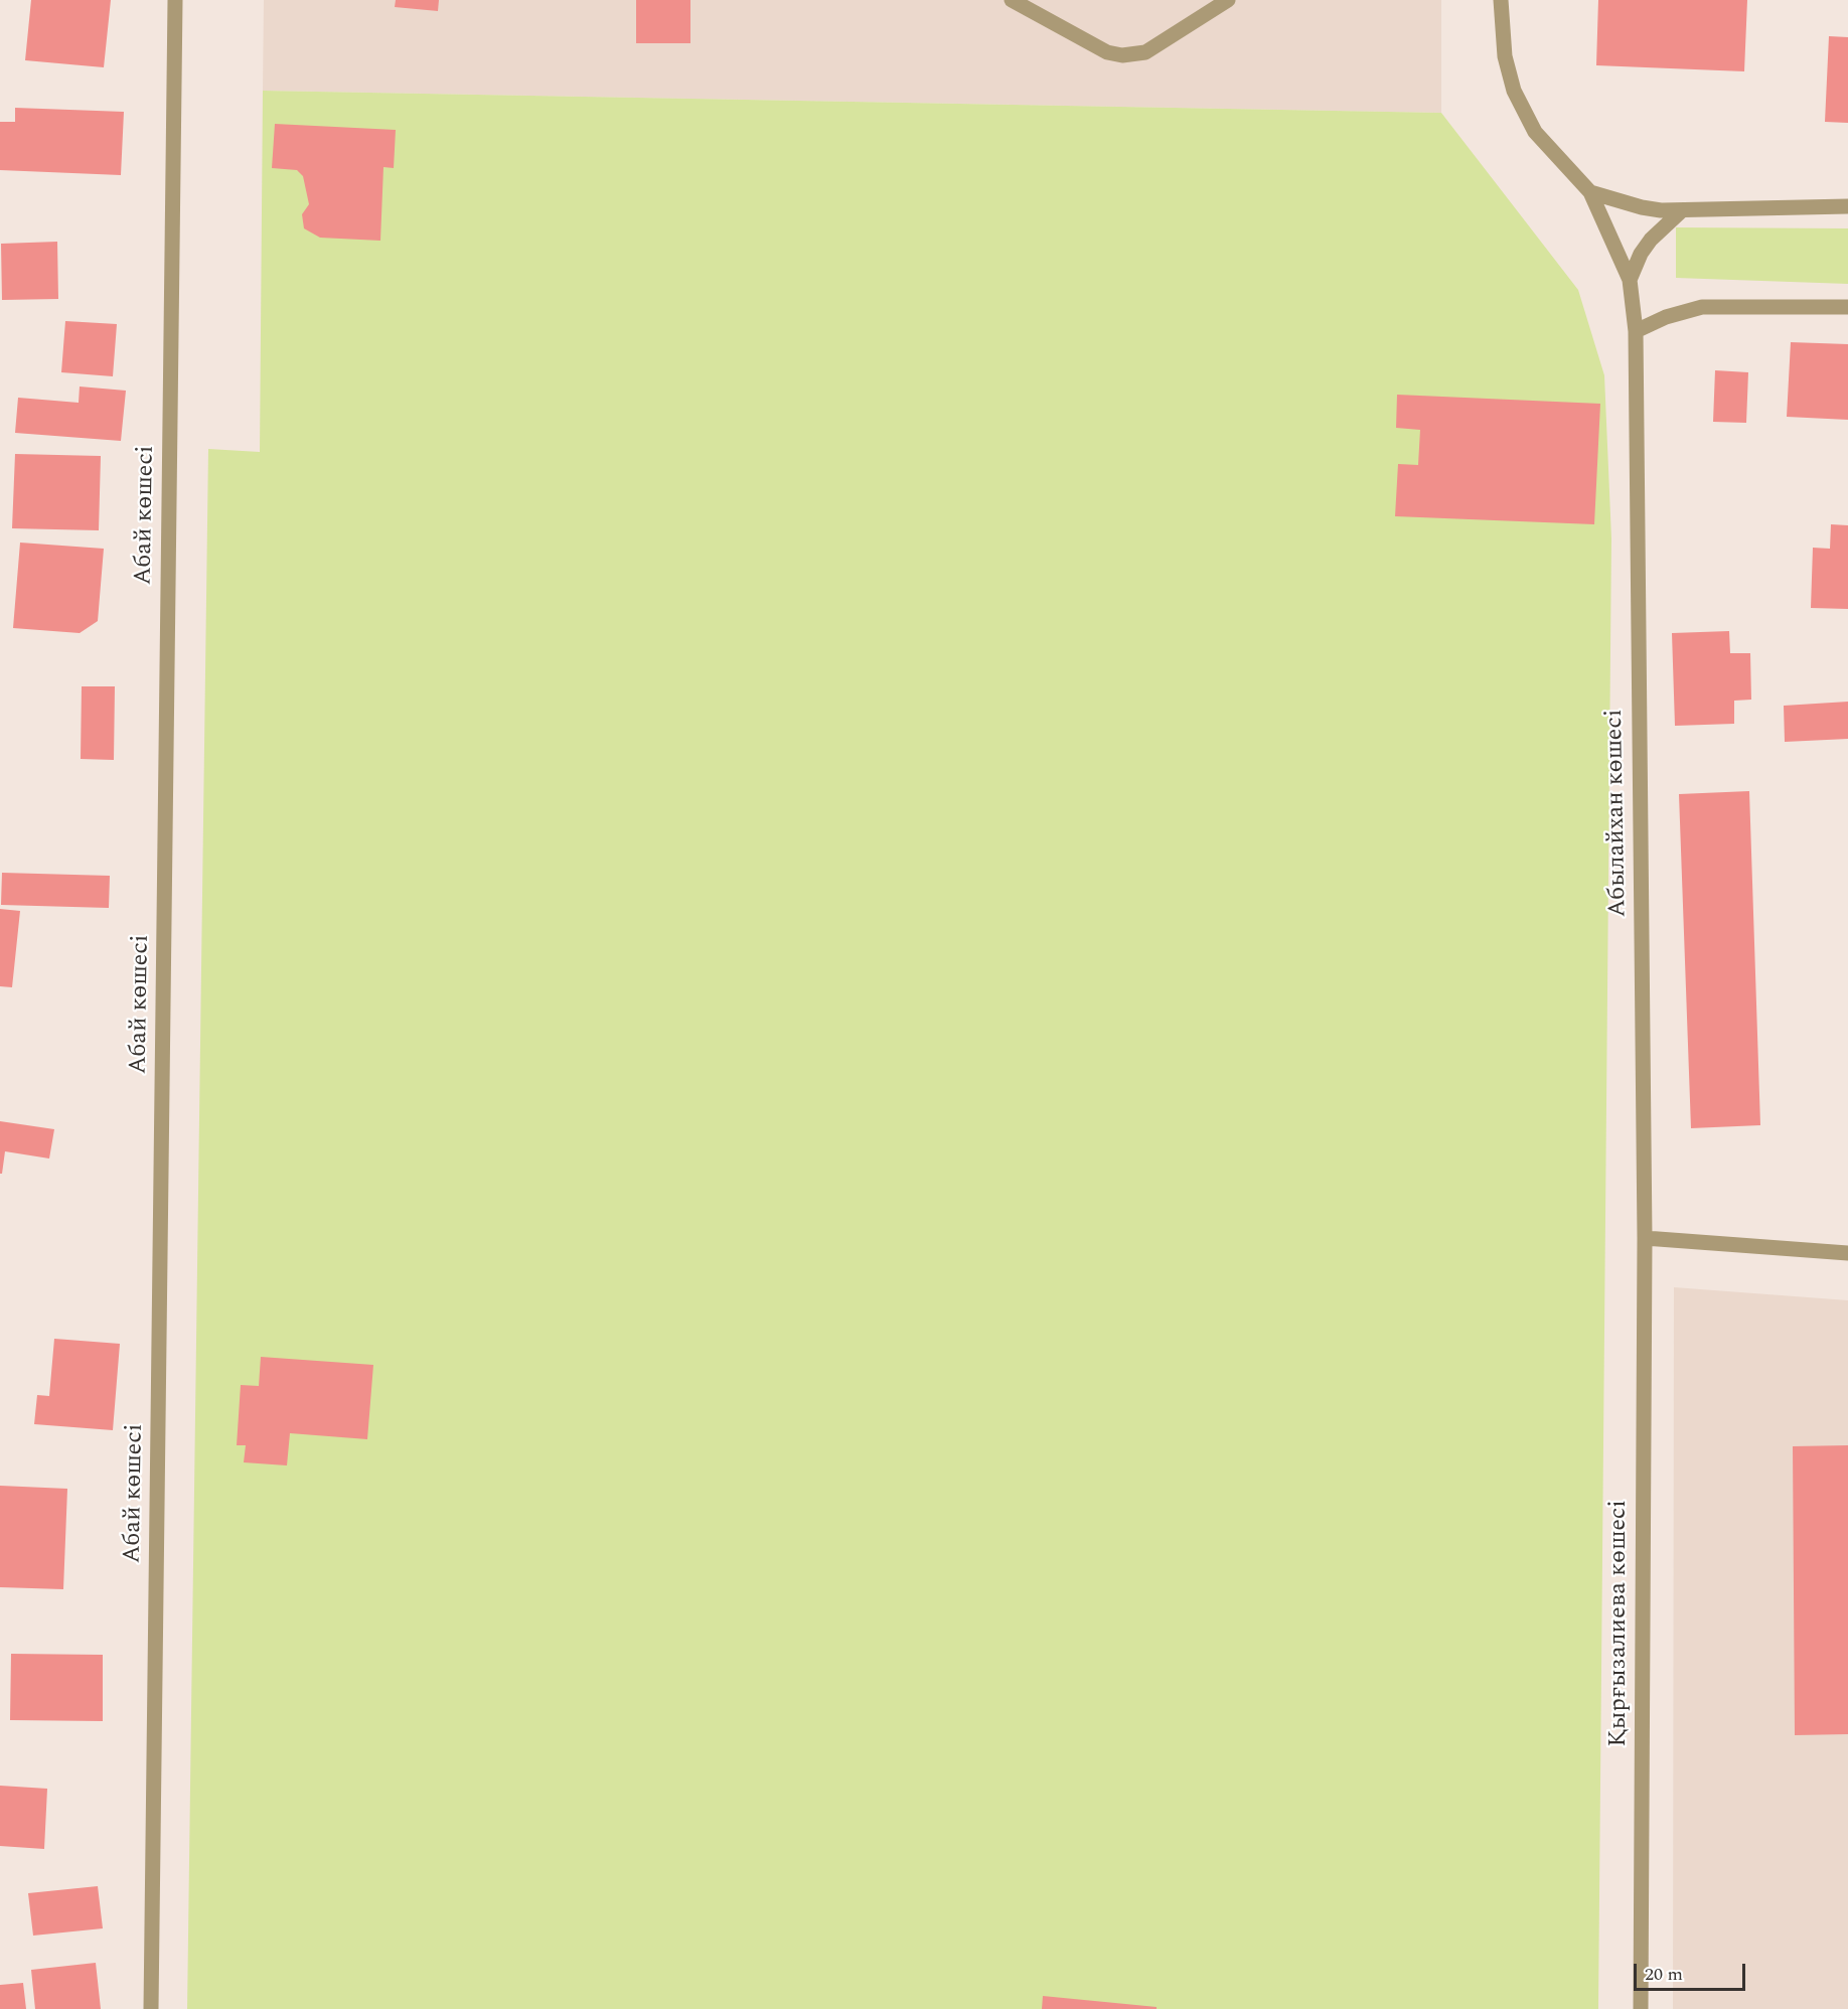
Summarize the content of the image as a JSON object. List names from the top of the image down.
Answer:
{
  "streets": {
    "street": ["Абай көшесі", "Абылайхан көшесі", "Қырғызалиева көшесі"]
  },
  "crossings": [
    ["Абылайхан көшесі", "Қырғызалиева көшесі"]
  ],
  "scale_bar": "20 m"
}
